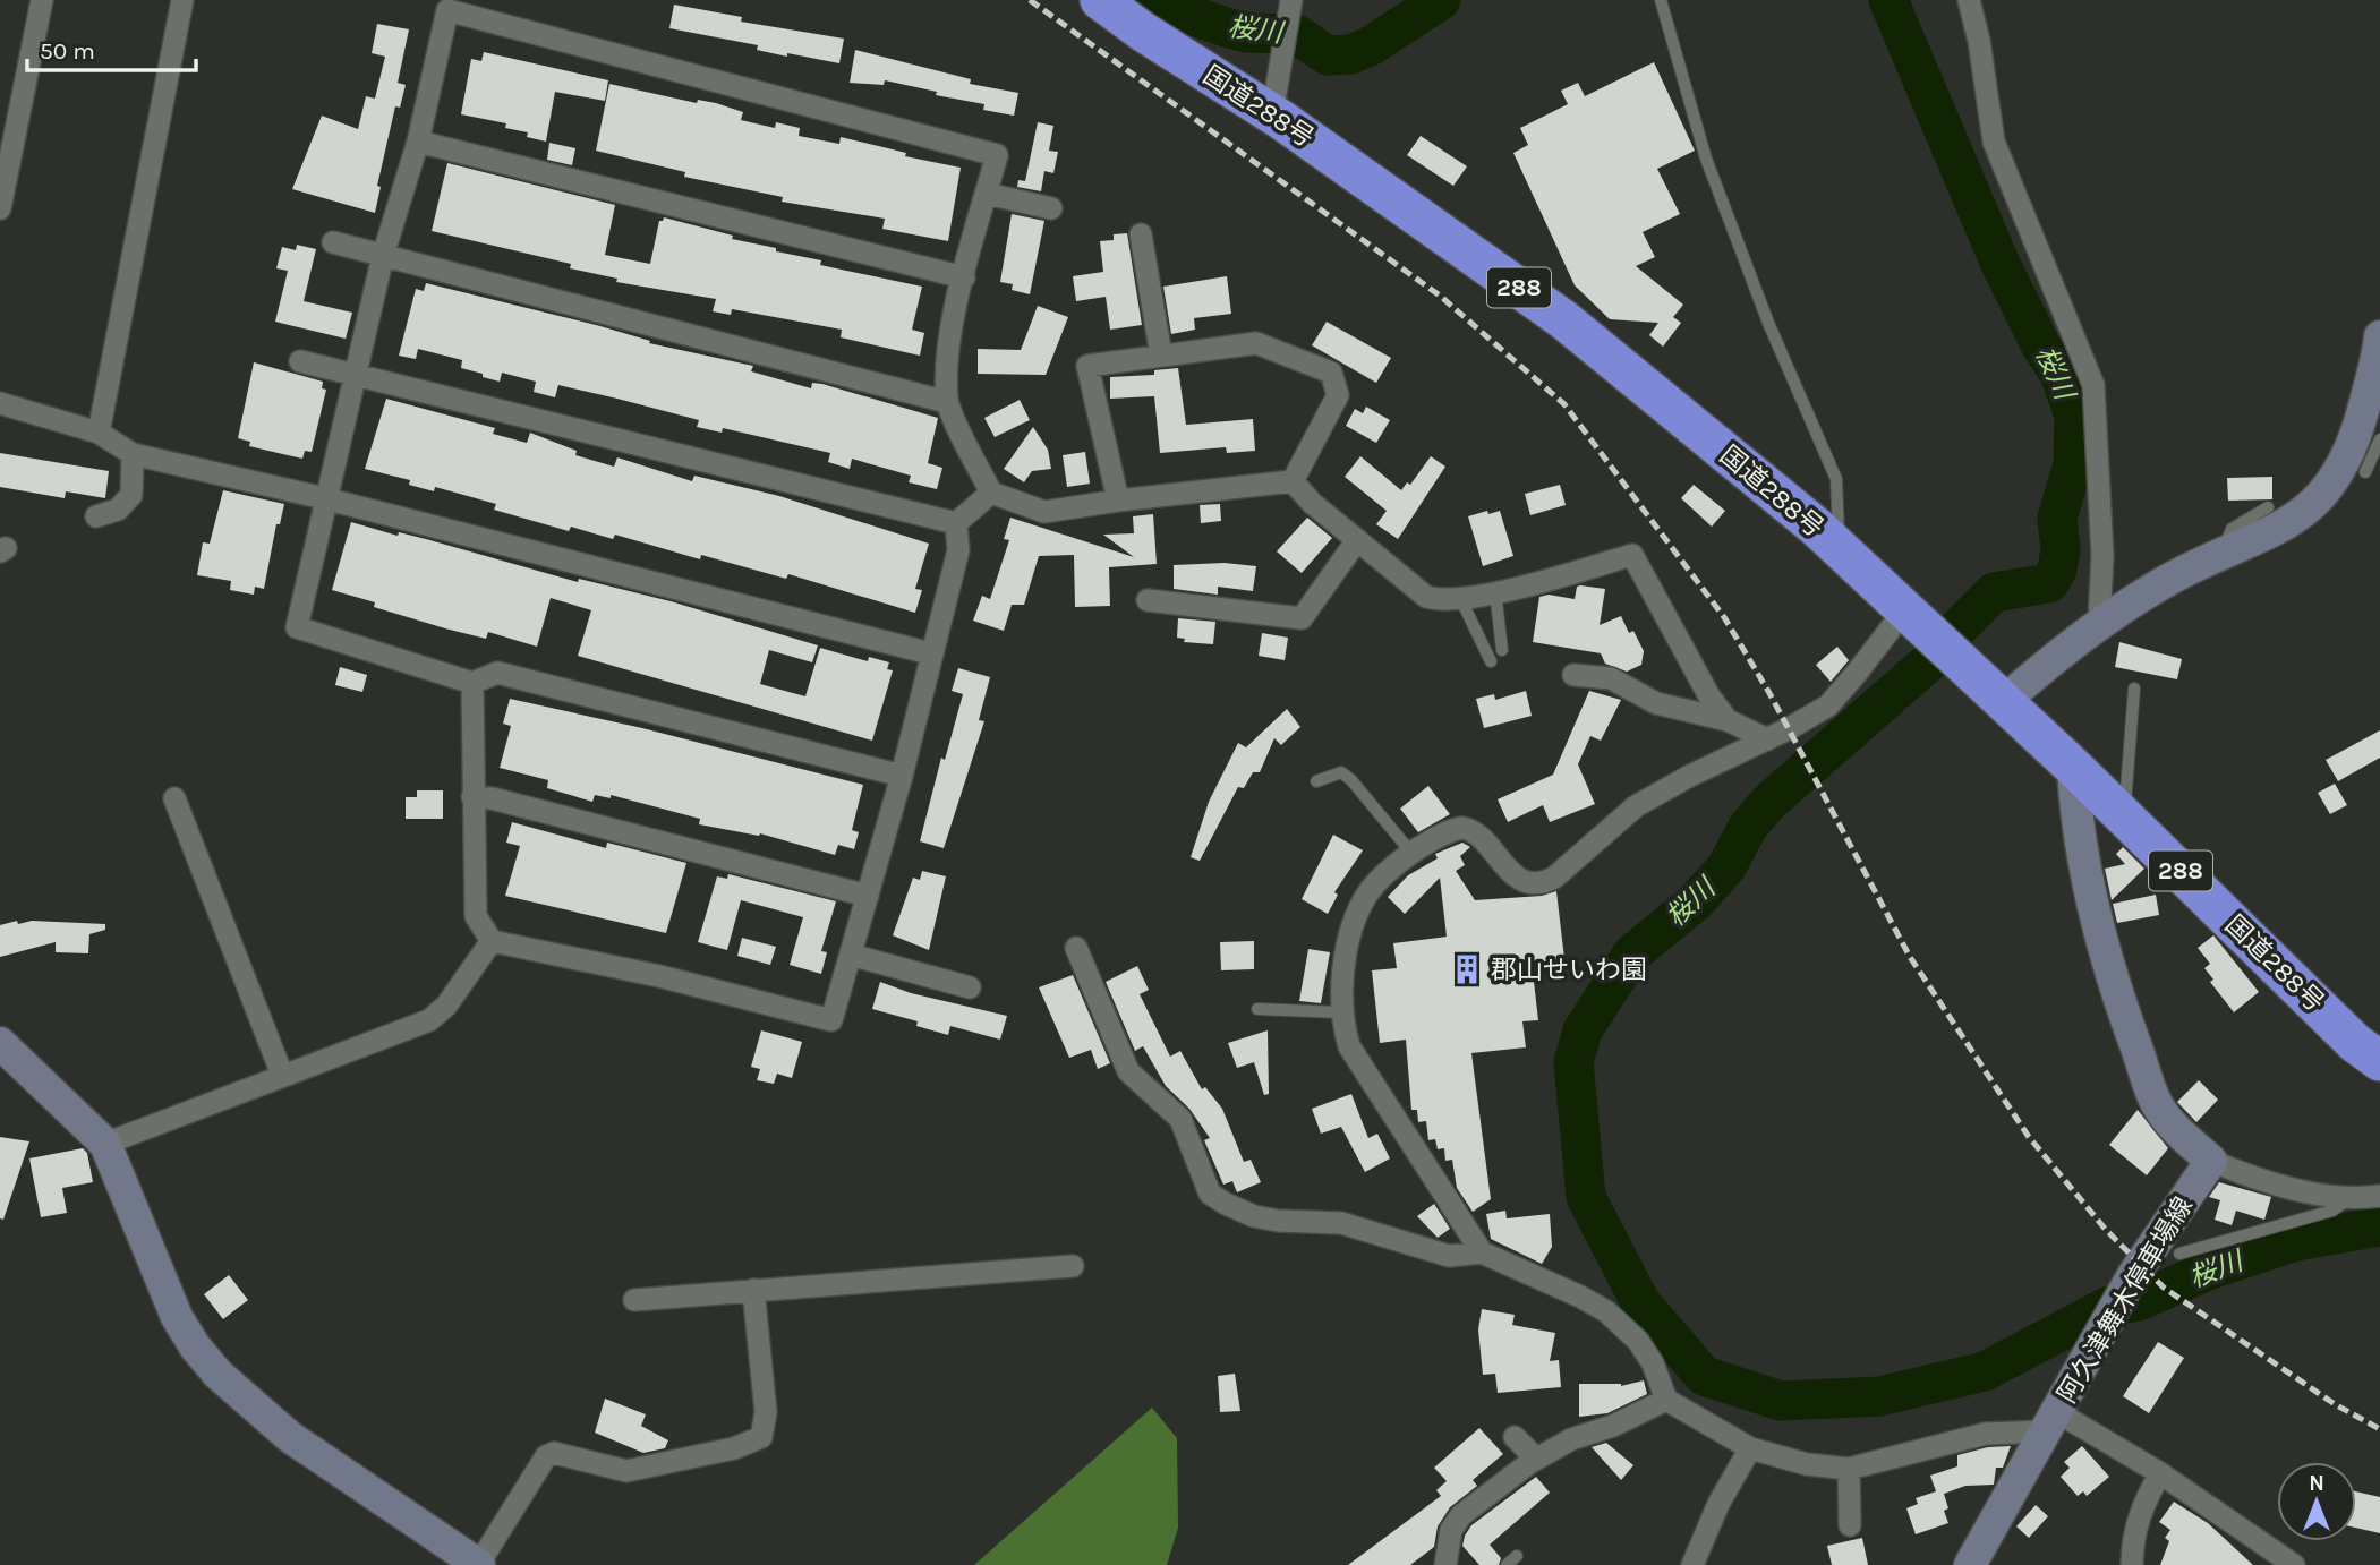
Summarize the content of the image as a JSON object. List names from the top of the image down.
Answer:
{
  "streets": {
    "highway": ["国道288号", "288"],
    "street": ["阿久津舞木停車場線"]
  },
  "water": ["桜川"],
  "places": {
    "building": ["郡山せいわ園"]
  },
  "scale_bar": "50 m",
  "north": "top"
}
